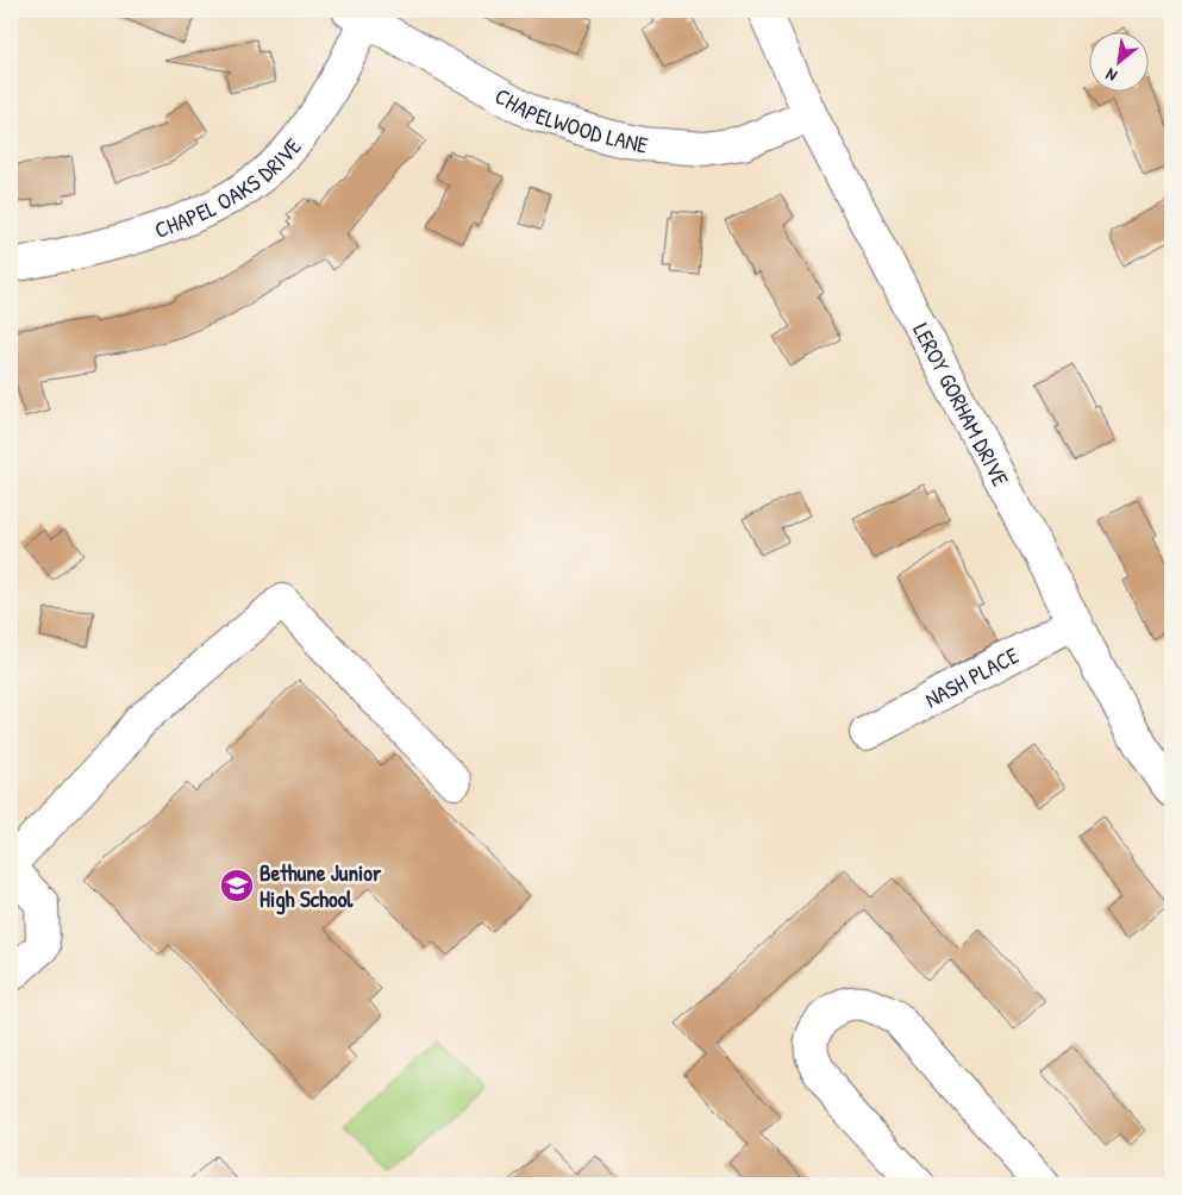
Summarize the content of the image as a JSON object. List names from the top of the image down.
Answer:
{
  "streets": {
    "street": [
      "CHAPELWOOD LANE",
      "CHAPEL OAKS DRIVE",
      "LEROY GORHAM DRIVE",
      "NASH PLACE"
    ]
  },
  "crossings": [
    ["CHAPELWOOD LANE", "CHAPEL OAKS DRIVE"],
    ["CHAPELWOOD LANE", "LEROY GORHAM DRIVE"],
    ["LEROY GORHAM DRIVE", "NASH PLACE"]
  ],
  "places": {
    "school or university": ["Bethune Junior High School"]
  },
  "north": "bottom left"
}
